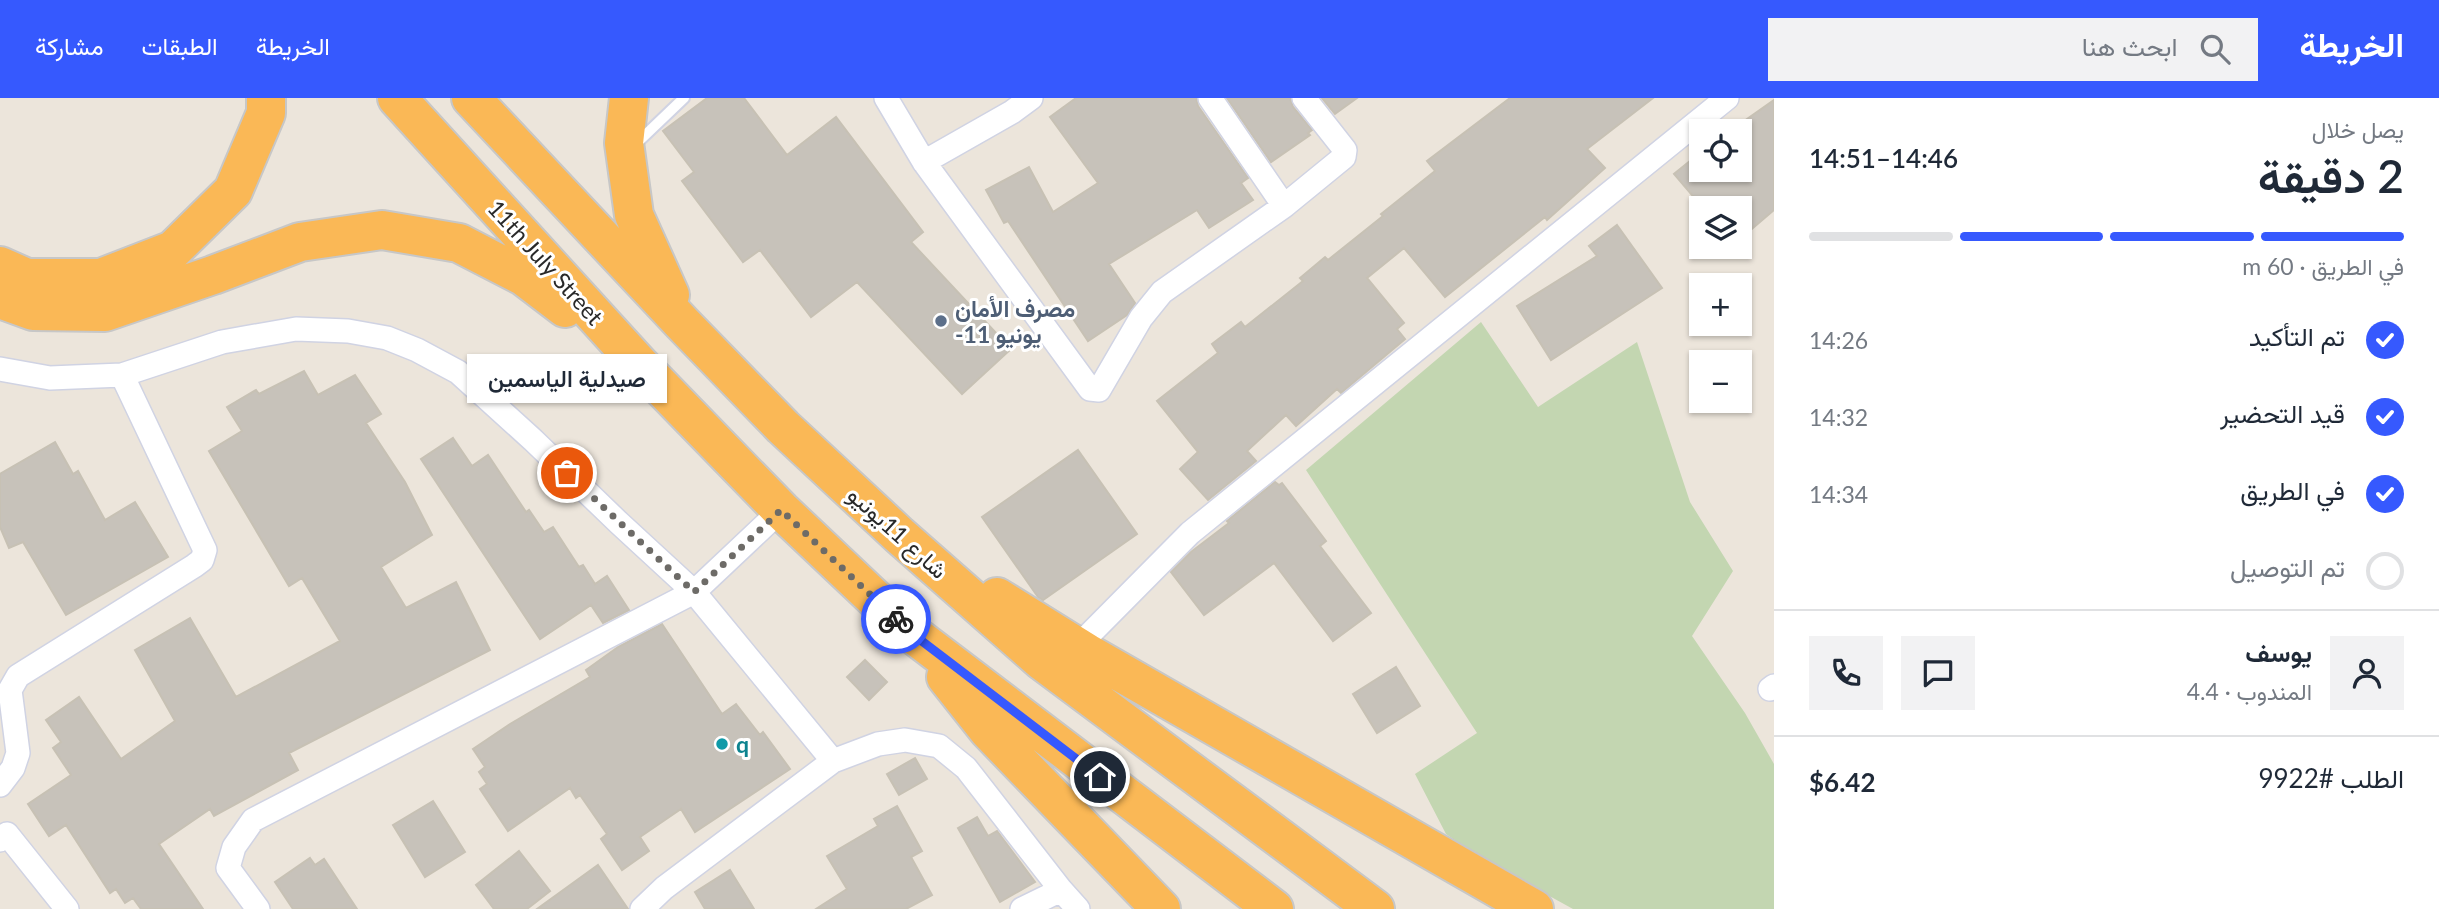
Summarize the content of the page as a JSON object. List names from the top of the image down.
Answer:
{
  "streets": {
    "highway": ["11th July Street", "شارع 11يونيو"]
  },
  "places": ["مصرف الأمان -11 يونيو", "صيدلية الياسمين", "q"],
  "page": {
    "header": "الخريطة",
    "search": "ابحث هنا",
    "nav": ["الخريطة", "الطبقات", "مشاركة"],
    "heading": ["2 دقيقة", "يصل خلال", "14:46–14:51"],
    "panel": [
      "يوسف",
      "المندوب · 4.4",
      "الطلب #9922",
      "$6.42"
    ],
    "map_buttons": ["+", "−"],
    "bar": "في الطريق · 60 m",
    "list": [
      ["تم التأكيد", "14:26"],
      ["قيد التحضير", "14:32"],
      ["في الطريق", "14:34"],
      "تم التوصيل"
    ],
    "bubble": "صيدلية الياسمين"
  }
}
